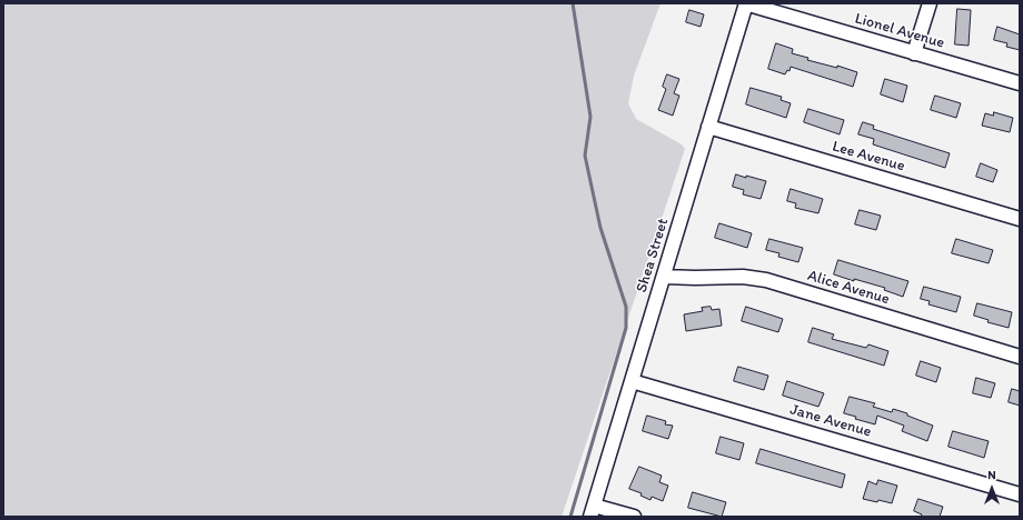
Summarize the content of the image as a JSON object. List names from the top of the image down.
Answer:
{
  "streets": {
    "street": [
      "Lionel Avenue",
      "Lee Avenue",
      "Shea Street",
      "Alice Avenue",
      "Jane Avenue"
    ]
  },
  "crossings": [
    ["Lionel Avenue", "Shea Street"],
    ["Lee Avenue", "Shea Street"],
    ["Shea Street", "Alice Avenue"],
    ["Shea Street", "Jane Avenue"]
  ],
  "north": "top"
}
